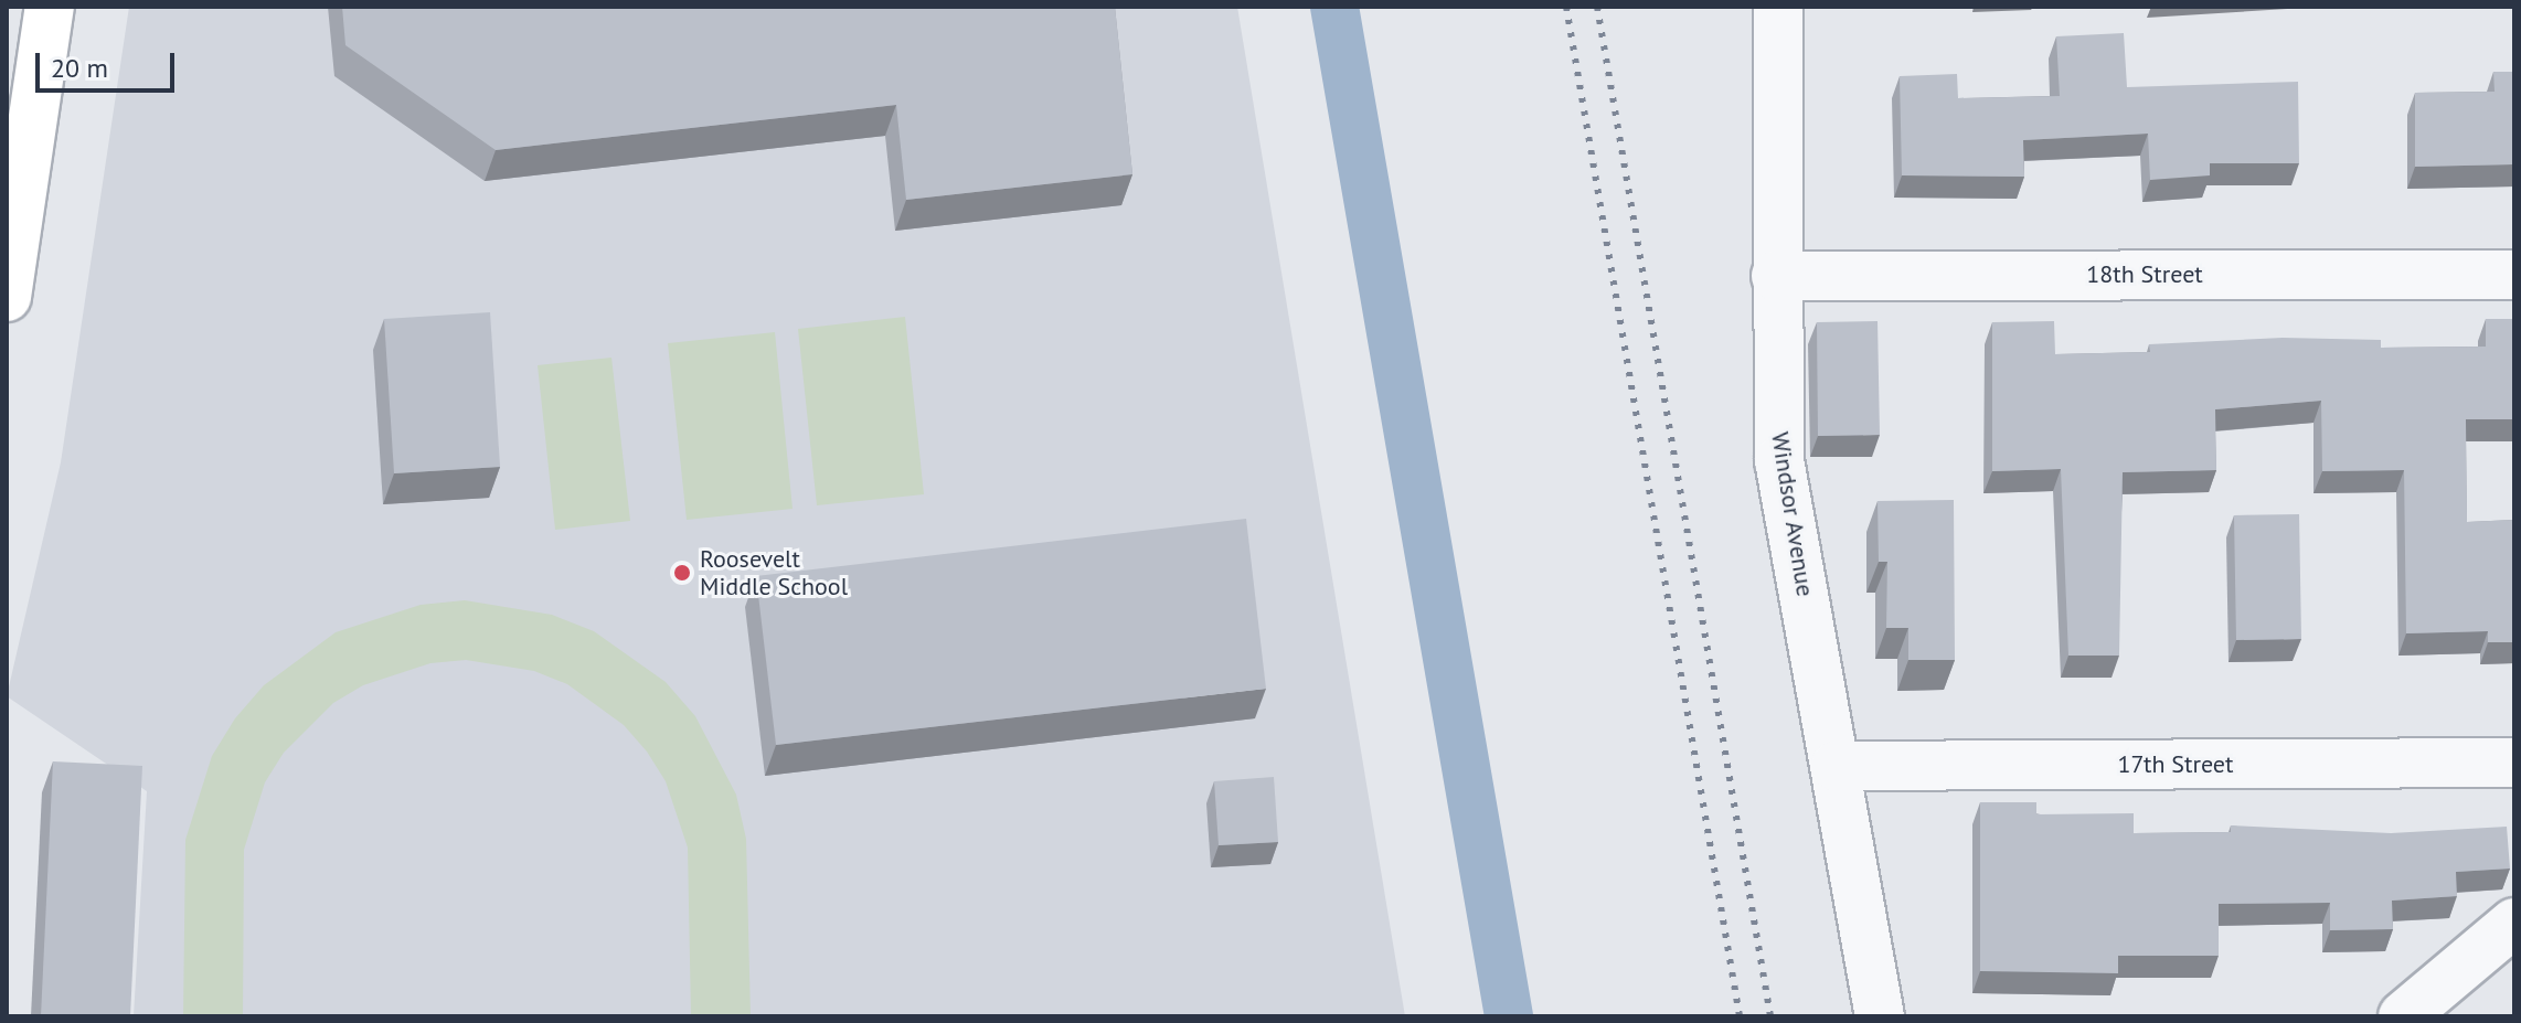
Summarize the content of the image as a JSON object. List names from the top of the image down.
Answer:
{
  "streets": {
    "street": ["18th Street", "Windsor Avenue", "17th Street"]
  },
  "crossings": [
    ["18th Street", "Windsor Avenue"],
    ["Windsor Avenue", "17th Street"]
  ],
  "places": ["Roosevelt Middle School"],
  "scale_bar": "20 m"
}
